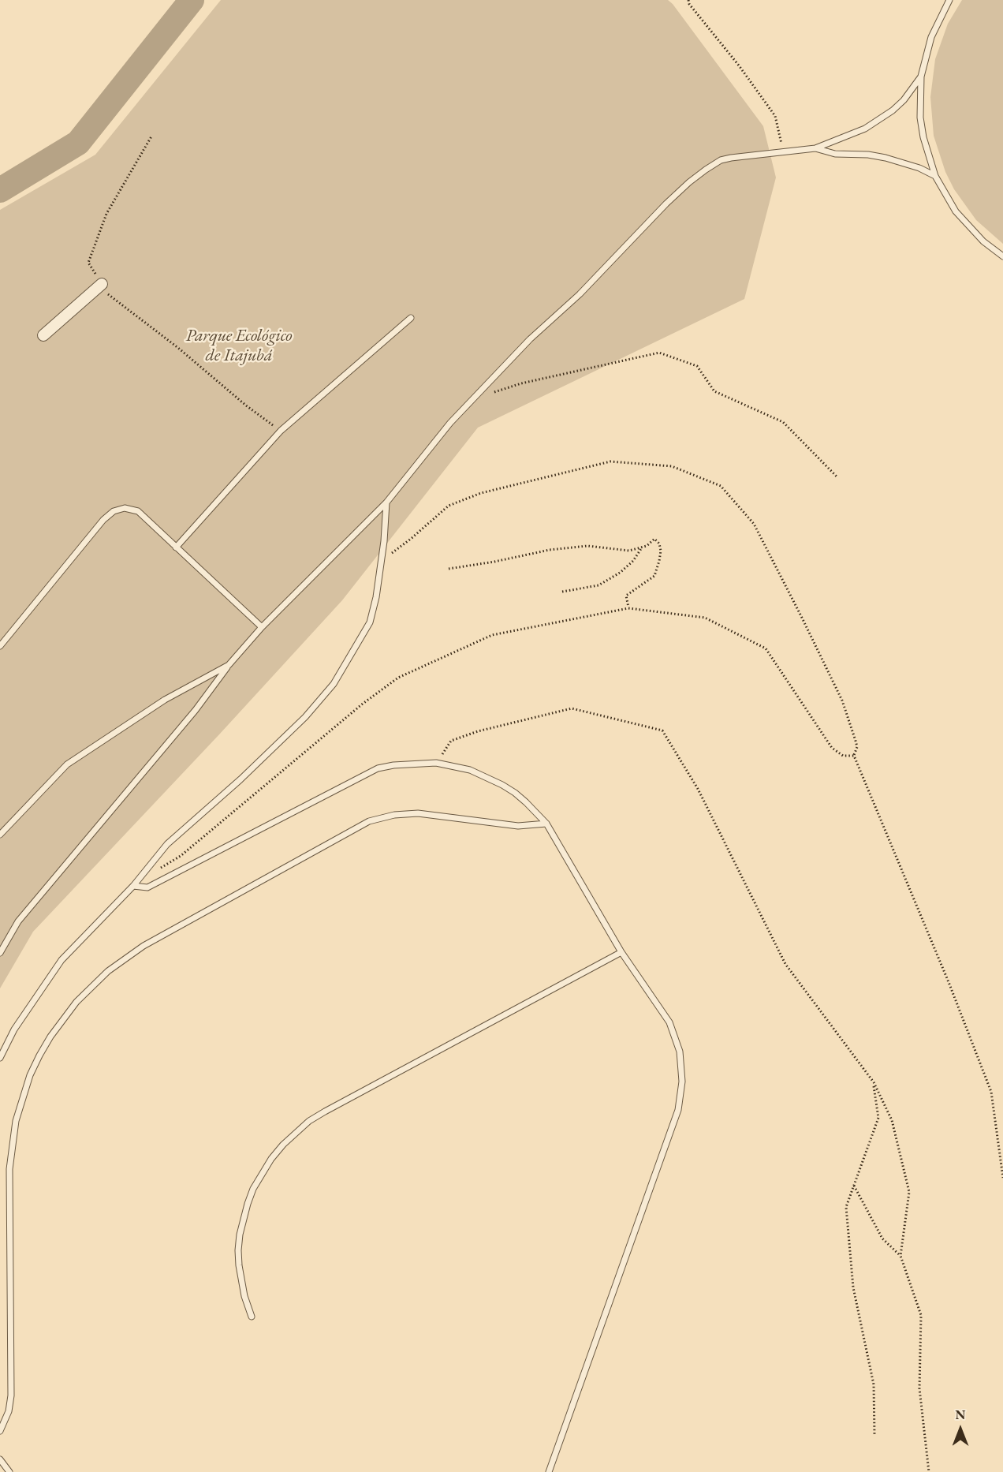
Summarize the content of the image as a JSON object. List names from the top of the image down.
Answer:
{
  "parks": ["Parque Ecológico de Itajubá"],
  "north": "top"
}
